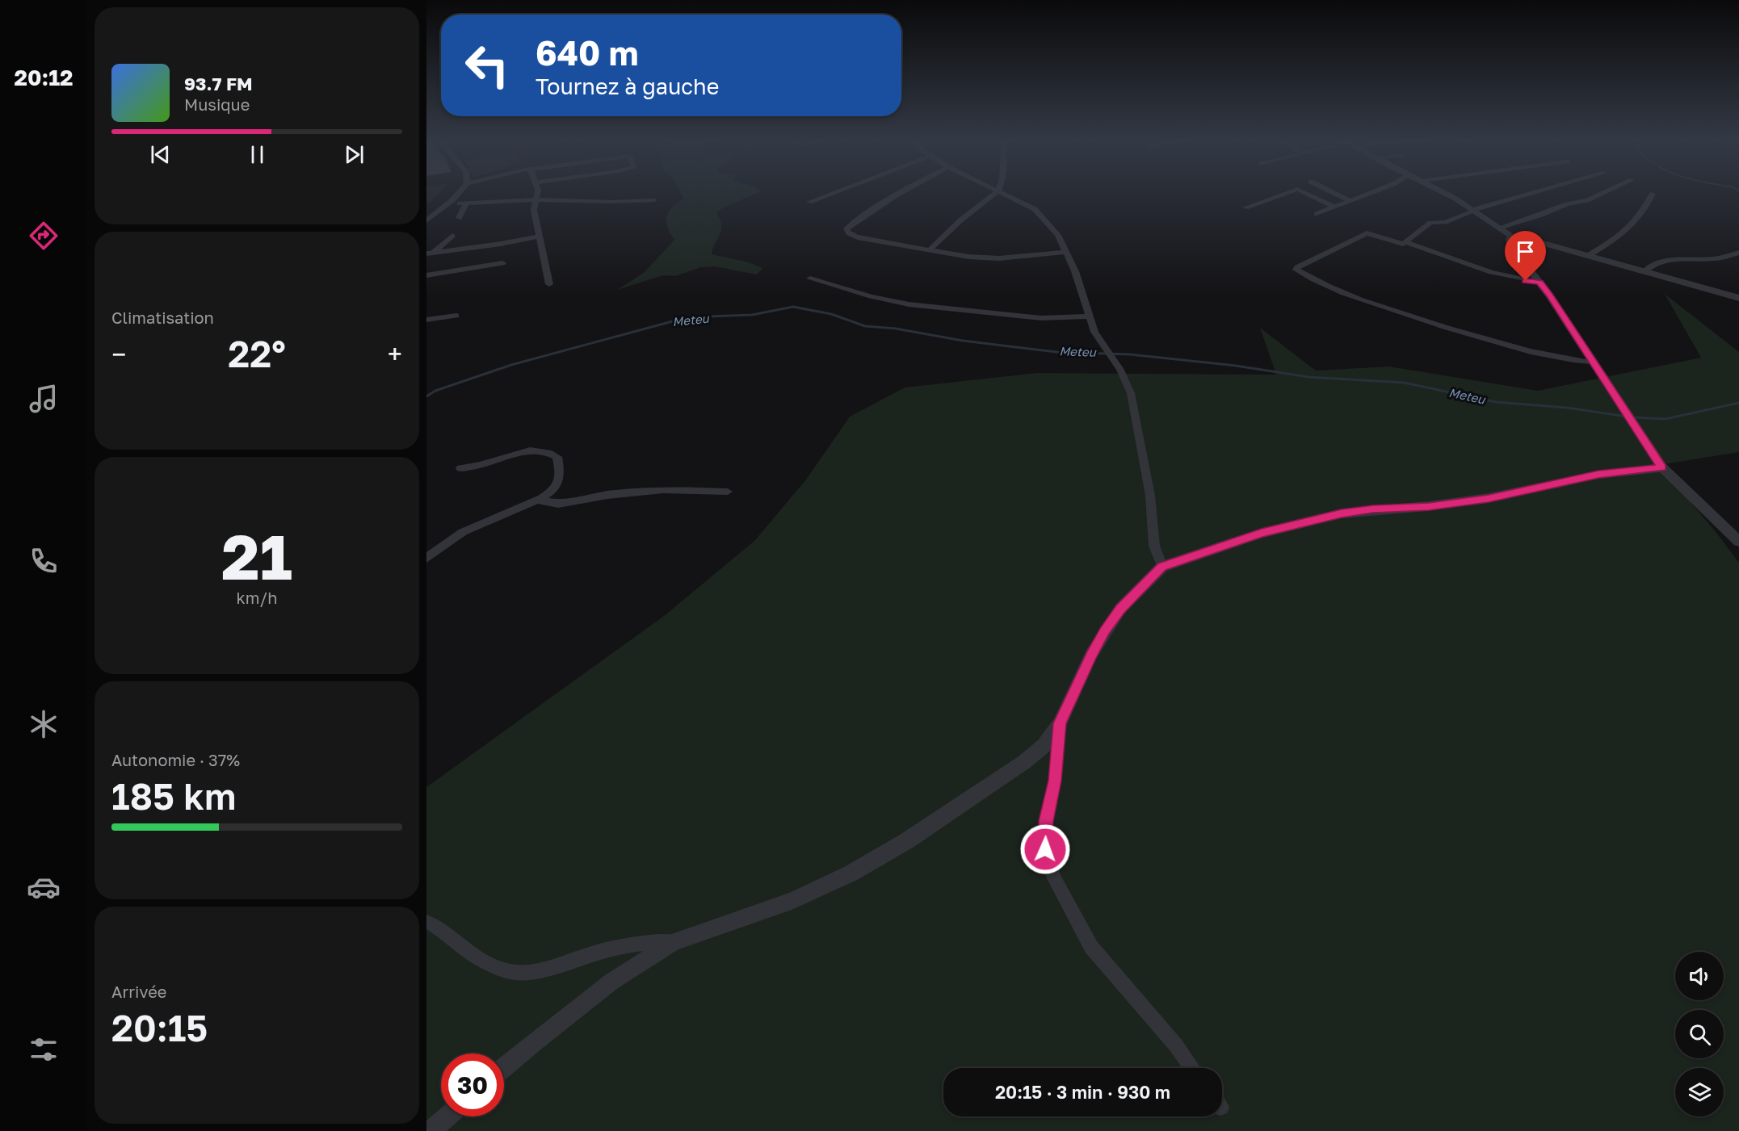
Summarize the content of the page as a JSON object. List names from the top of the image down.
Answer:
{
  "water": ["Meteu"],
  "page": {
    "tabs": "20:12",
    "turn": ["640 m", "Tournez à gauche"],
    "song": ["93.7 FM", "Musique"],
    "tile": [
      "Climatisation",
      ["21", "km/h"],
      ["Autonomie · 37%", "185 km"],
      ["Arrivée", "20:15"]
    ],
    "heat": ["−", "22°", "+"],
    "limit": "30",
    "trip": "20:15 · 3 min · 930 m"
  }
}
